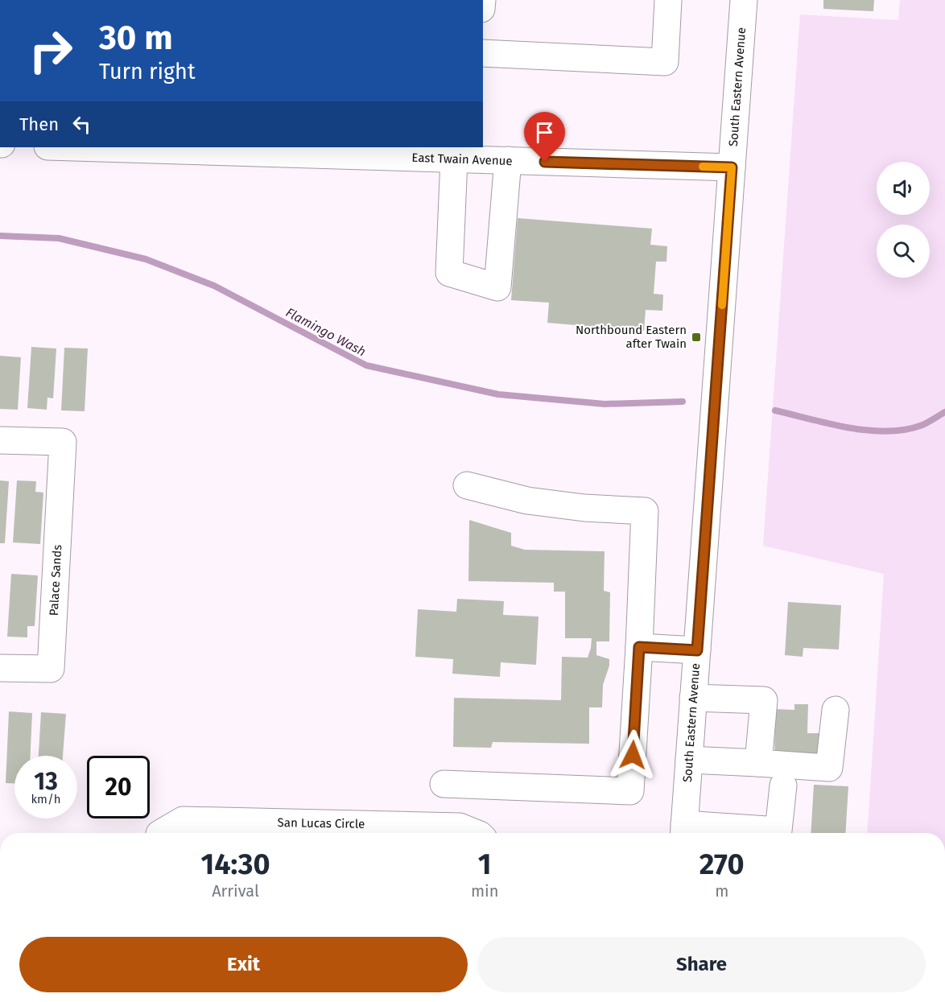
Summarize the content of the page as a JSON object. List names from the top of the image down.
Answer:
{
  "streets": {
    "street": [
      "South Eastern Avenue",
      "East Twain Avenue",
      "Palace Sands",
      "San Lucas Circle"
    ]
  },
  "crossings": [
    ["South Eastern Avenue", "East Twain Avenue"]
  ],
  "water": ["Flamingo Wash"],
  "places": {
    "transit": ["Northbound Eastern after Twain"]
  },
  "page": {
    "turn": ["30 m", "Turn right"],
    "then": "Then",
    "speed": "13 km/h",
    "limit": "20",
    "eta": [
      "14:30",
      "Arrival",
      "1",
      "min",
      "270",
      "m"
    ],
    "buttons": ["Exit", "Share"]
  }
}
